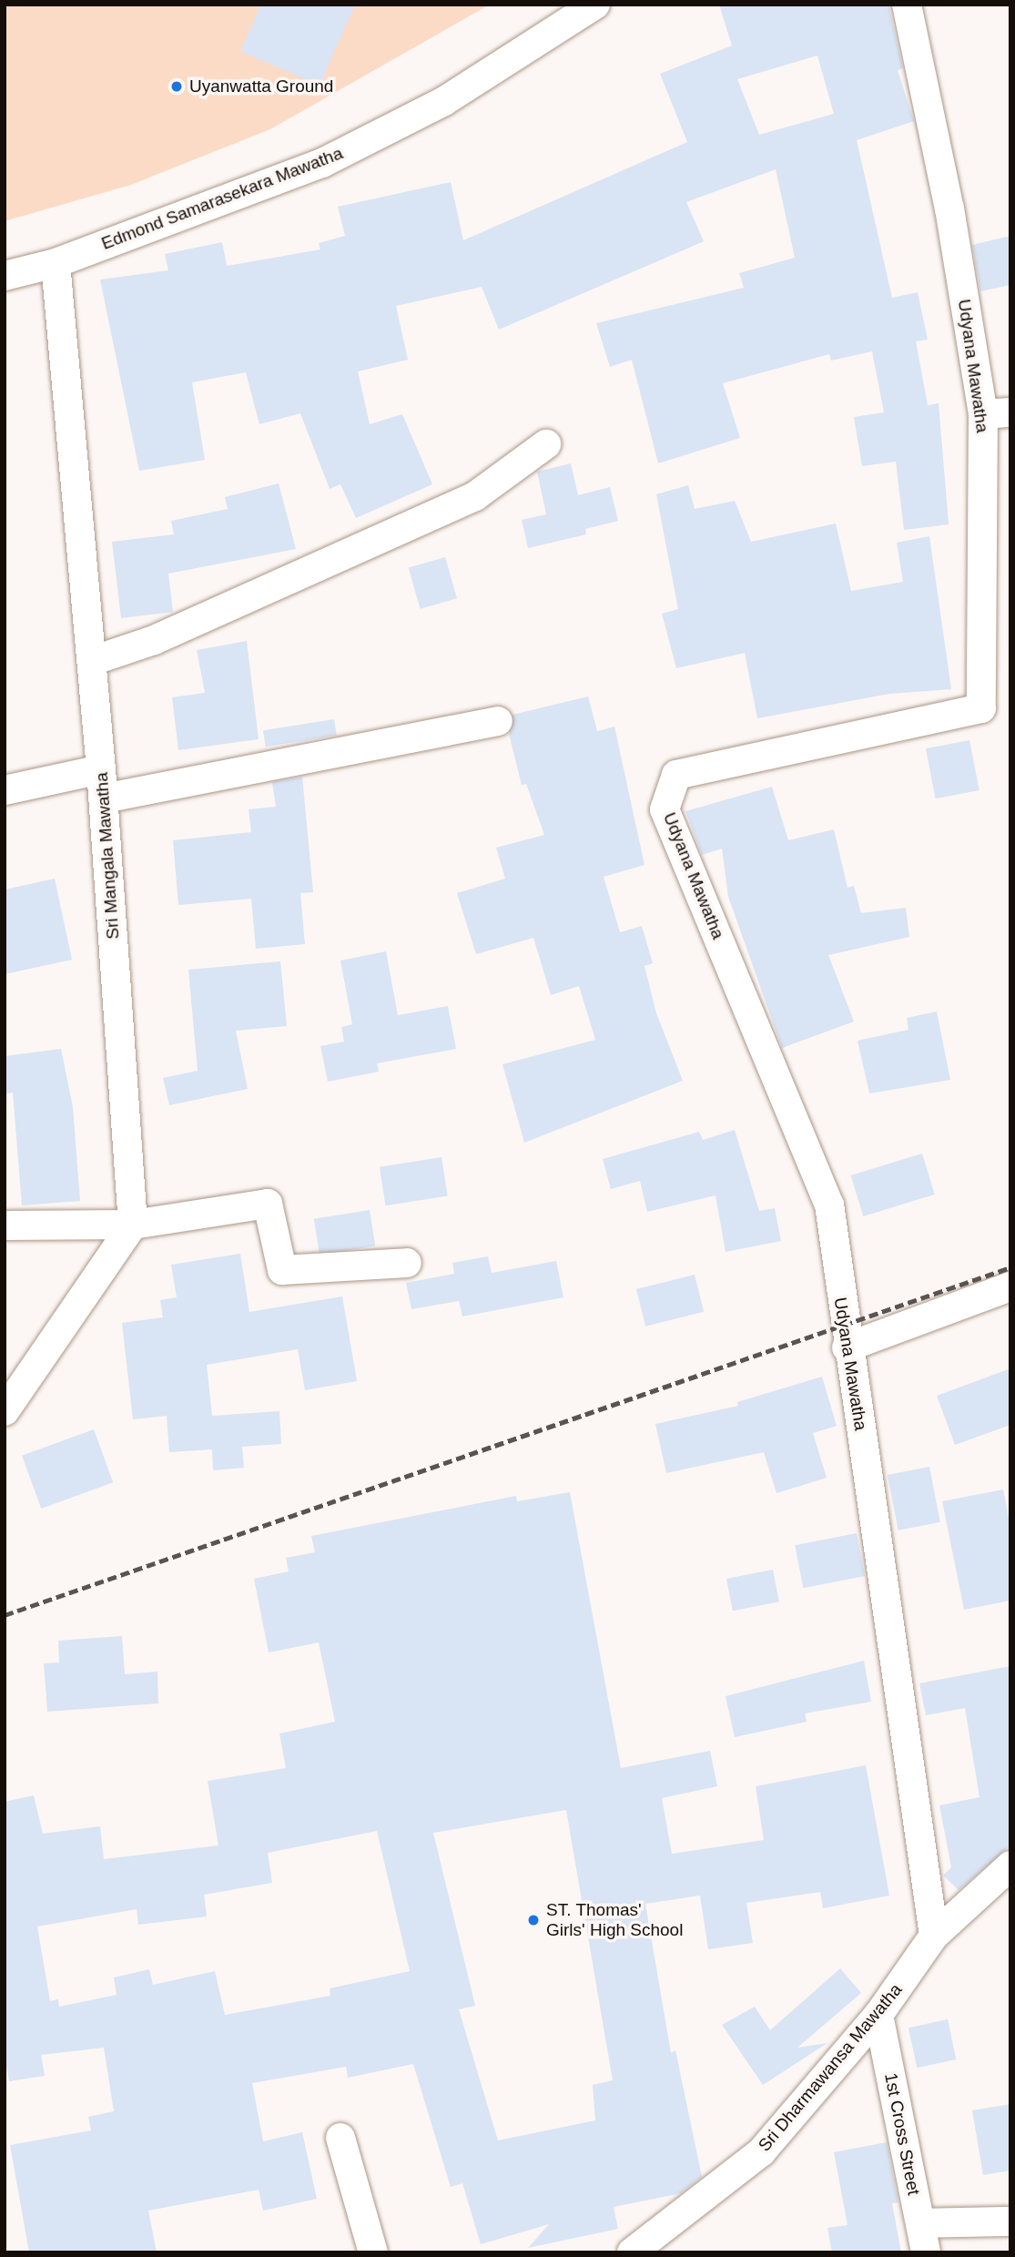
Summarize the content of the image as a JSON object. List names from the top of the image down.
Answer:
{
  "streets": {
    "street": [
      "Edmond Samarasekara Mawatha",
      "Udyana Mawatha",
      "Sri Mangala Mawatha",
      "Sri Dharmawansa Mawatha",
      "1st Cross Street"
    ]
  },
  "crossings": [
    ["Edmond Samarasekara Mawatha", "Sri Mangala Mawatha"],
    ["Udyana Mawatha", "Sri Dharmawansa Mawatha"],
    ["Sri Dharmawansa Mawatha", "1st Cross Street"]
  ],
  "places": ["Uyanwatta Ground", "ST. Thomas' Girls' High School"]
}
